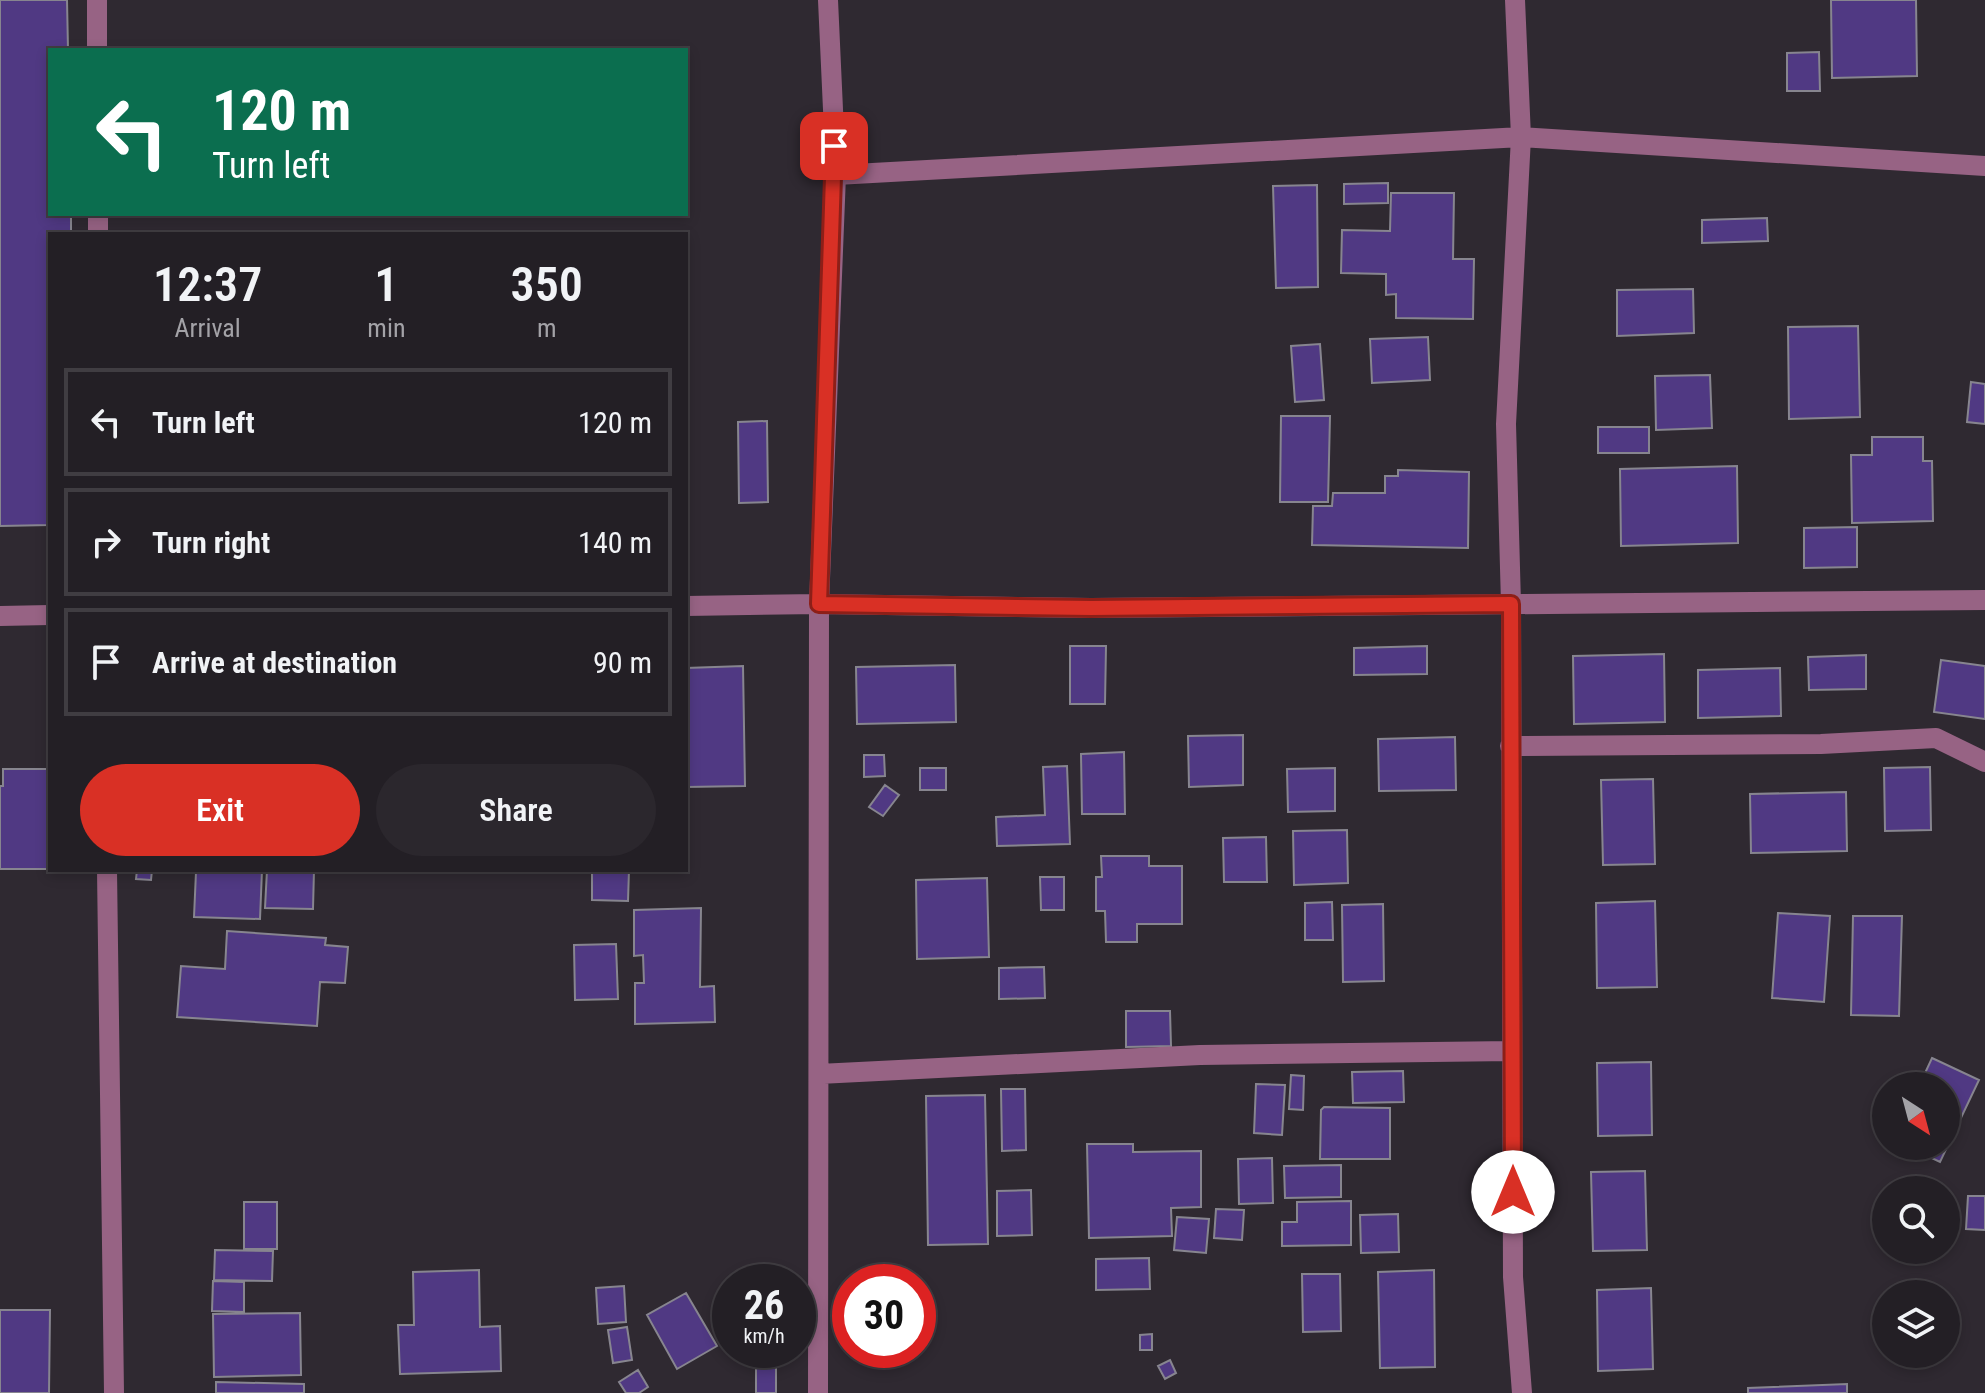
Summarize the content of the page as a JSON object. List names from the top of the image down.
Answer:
{
  "north": "bottom right",
  "page": {
    "turn": ["120 m", "Turn left"],
    "eta": [
      "12:37",
      "Arrival",
      "1",
      "min",
      "350",
      "m"
    ],
    "list": [
      {
        "name": "Turn left",
        "value": "120 m"
      },
      {
        "name": "Turn right",
        "value": "140 m"
      },
      {
        "name": "Arrive at destination",
        "value": "90 m"
      }
    ],
    "buttons": ["Exit", "Share"],
    "speed": "26 km/h",
    "limit": "30"
  }
}
